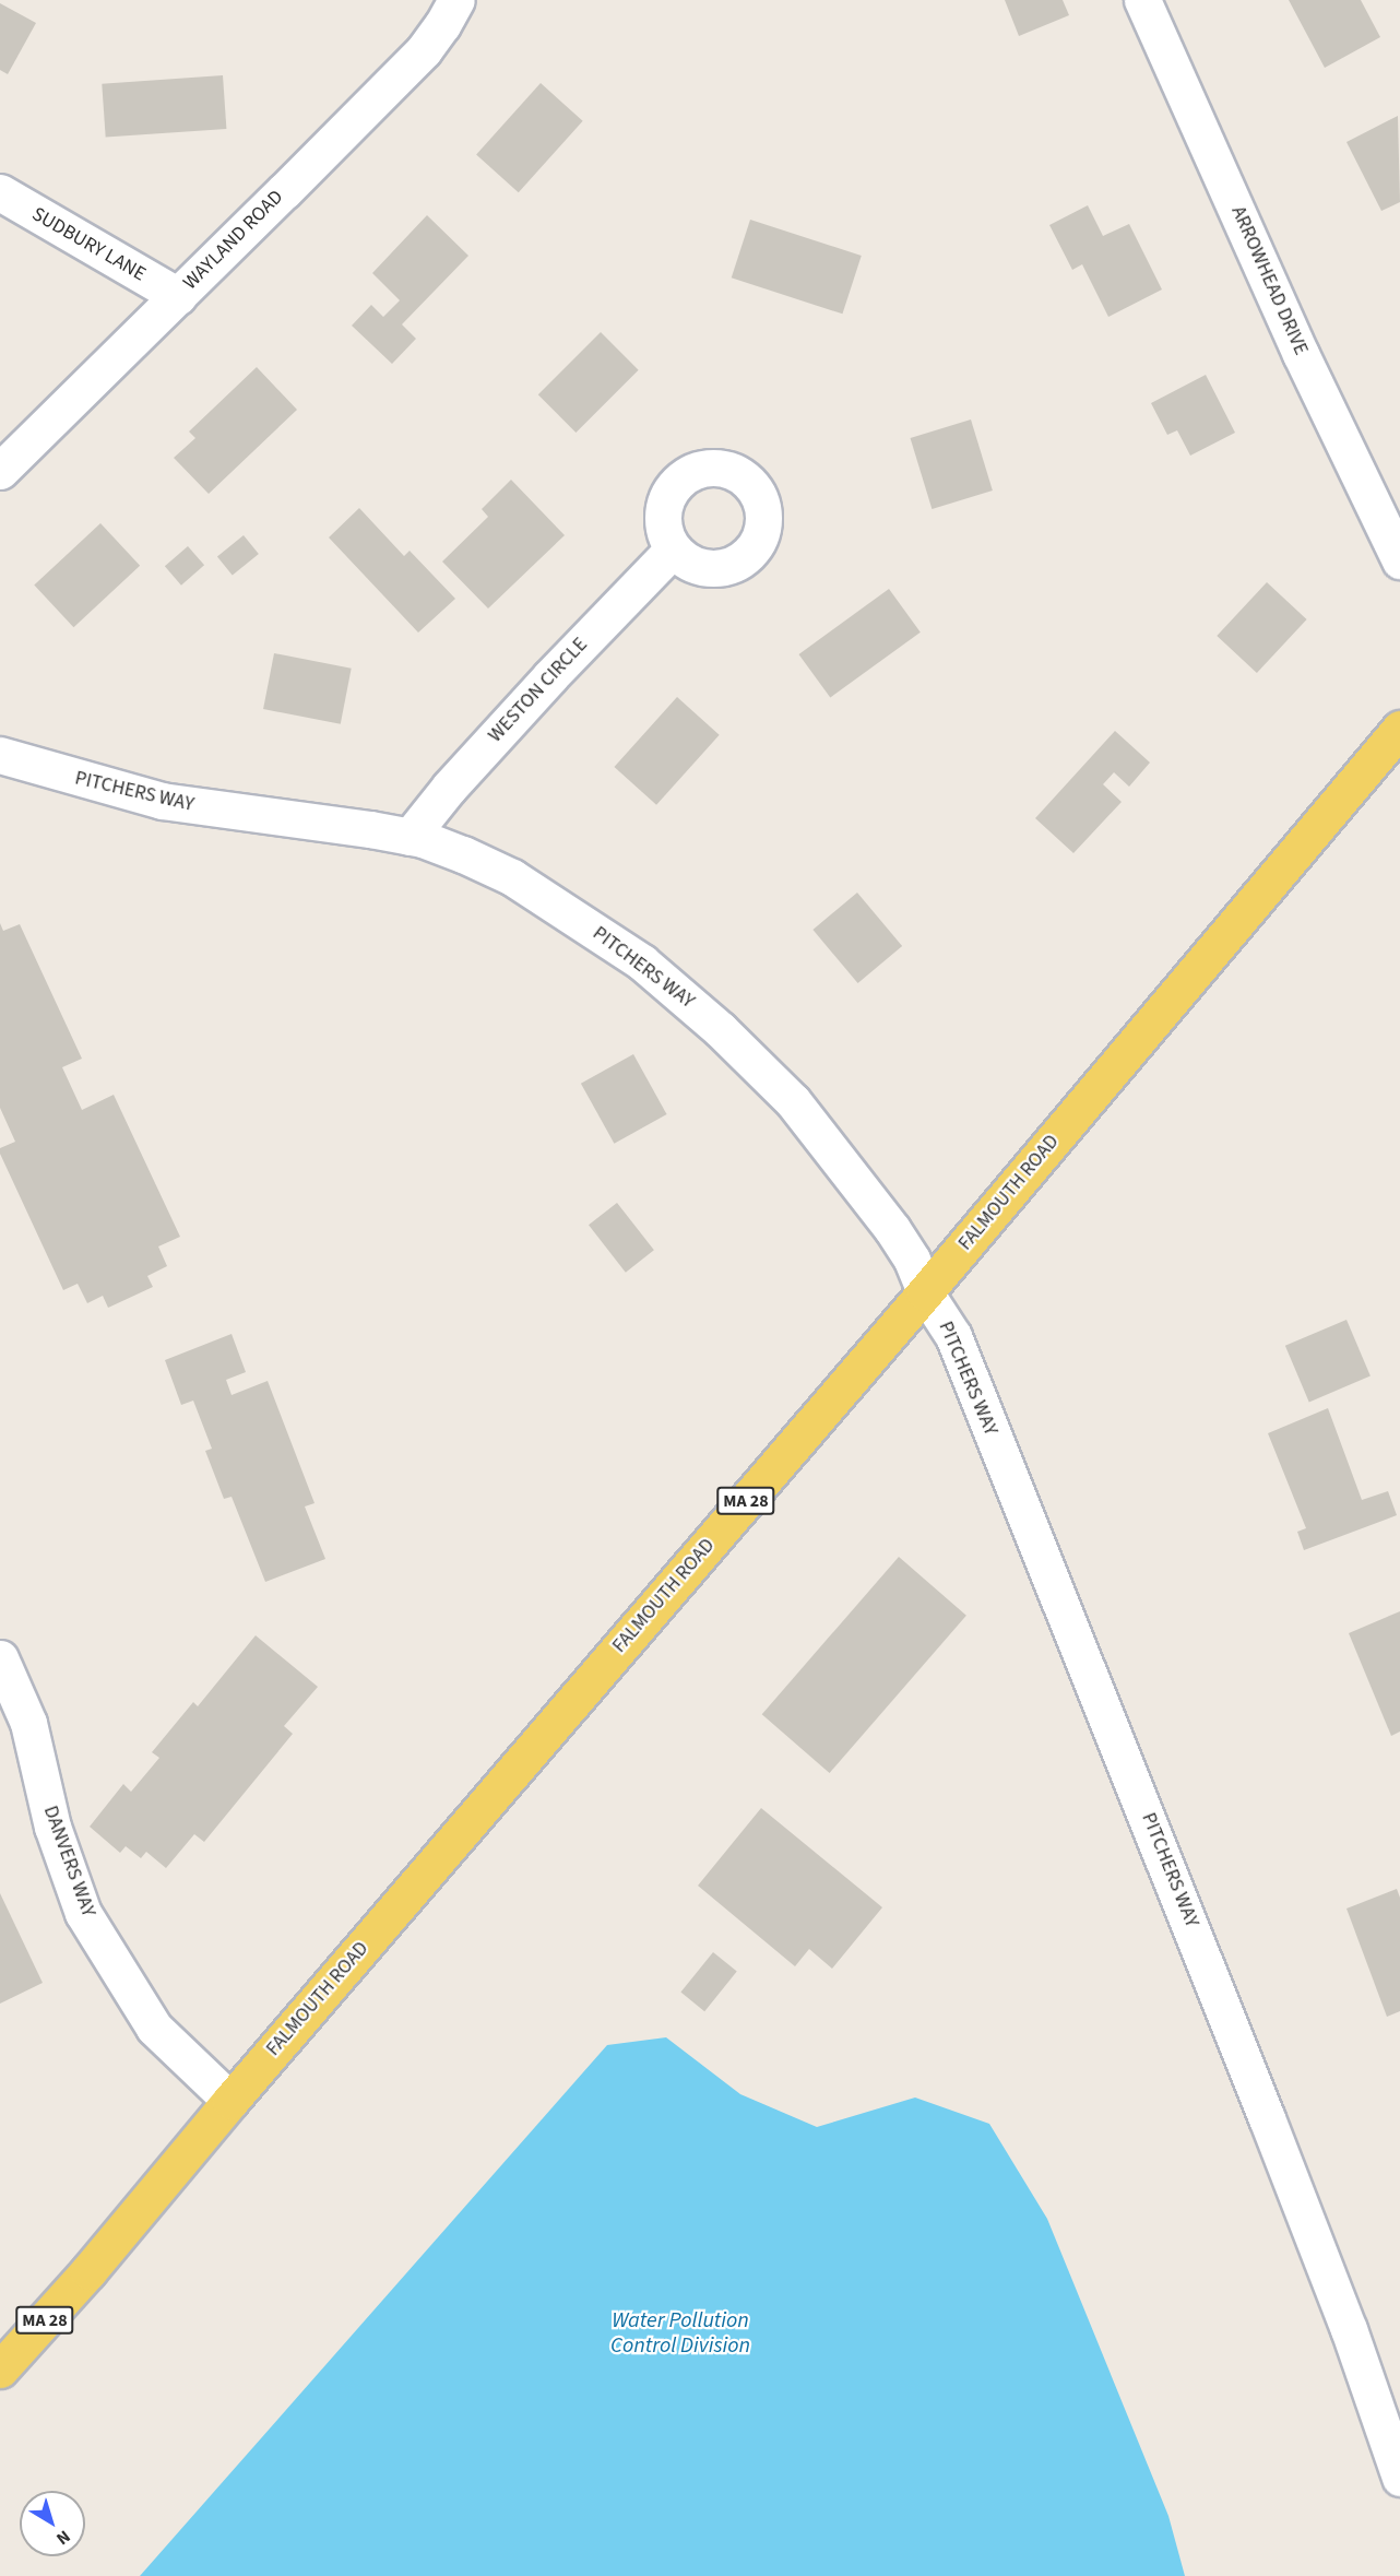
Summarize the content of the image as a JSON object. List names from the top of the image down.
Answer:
{
  "streets": {
    "main road": ["FALMOUTH ROAD", "MA 28"],
    "street": [
      "WAYLAND ROAD",
      "SUDBURY LANE",
      "ARROWHEAD DRIVE",
      "WESTON CIRCLE",
      "PITCHERS WAY",
      "DANVERS WAY"
    ]
  },
  "crossings": [
    ["WAYLAND ROAD", "SUDBURY LANE"],
    ["WESTON CIRCLE", "PITCHERS WAY"],
    ["PITCHERS WAY", "FALMOUTH ROAD"],
    ["FALMOUTH ROAD", "DANVERS WAY"]
  ],
  "water": ["Water Pollution Control Division"],
  "north": "bottom right"
}
